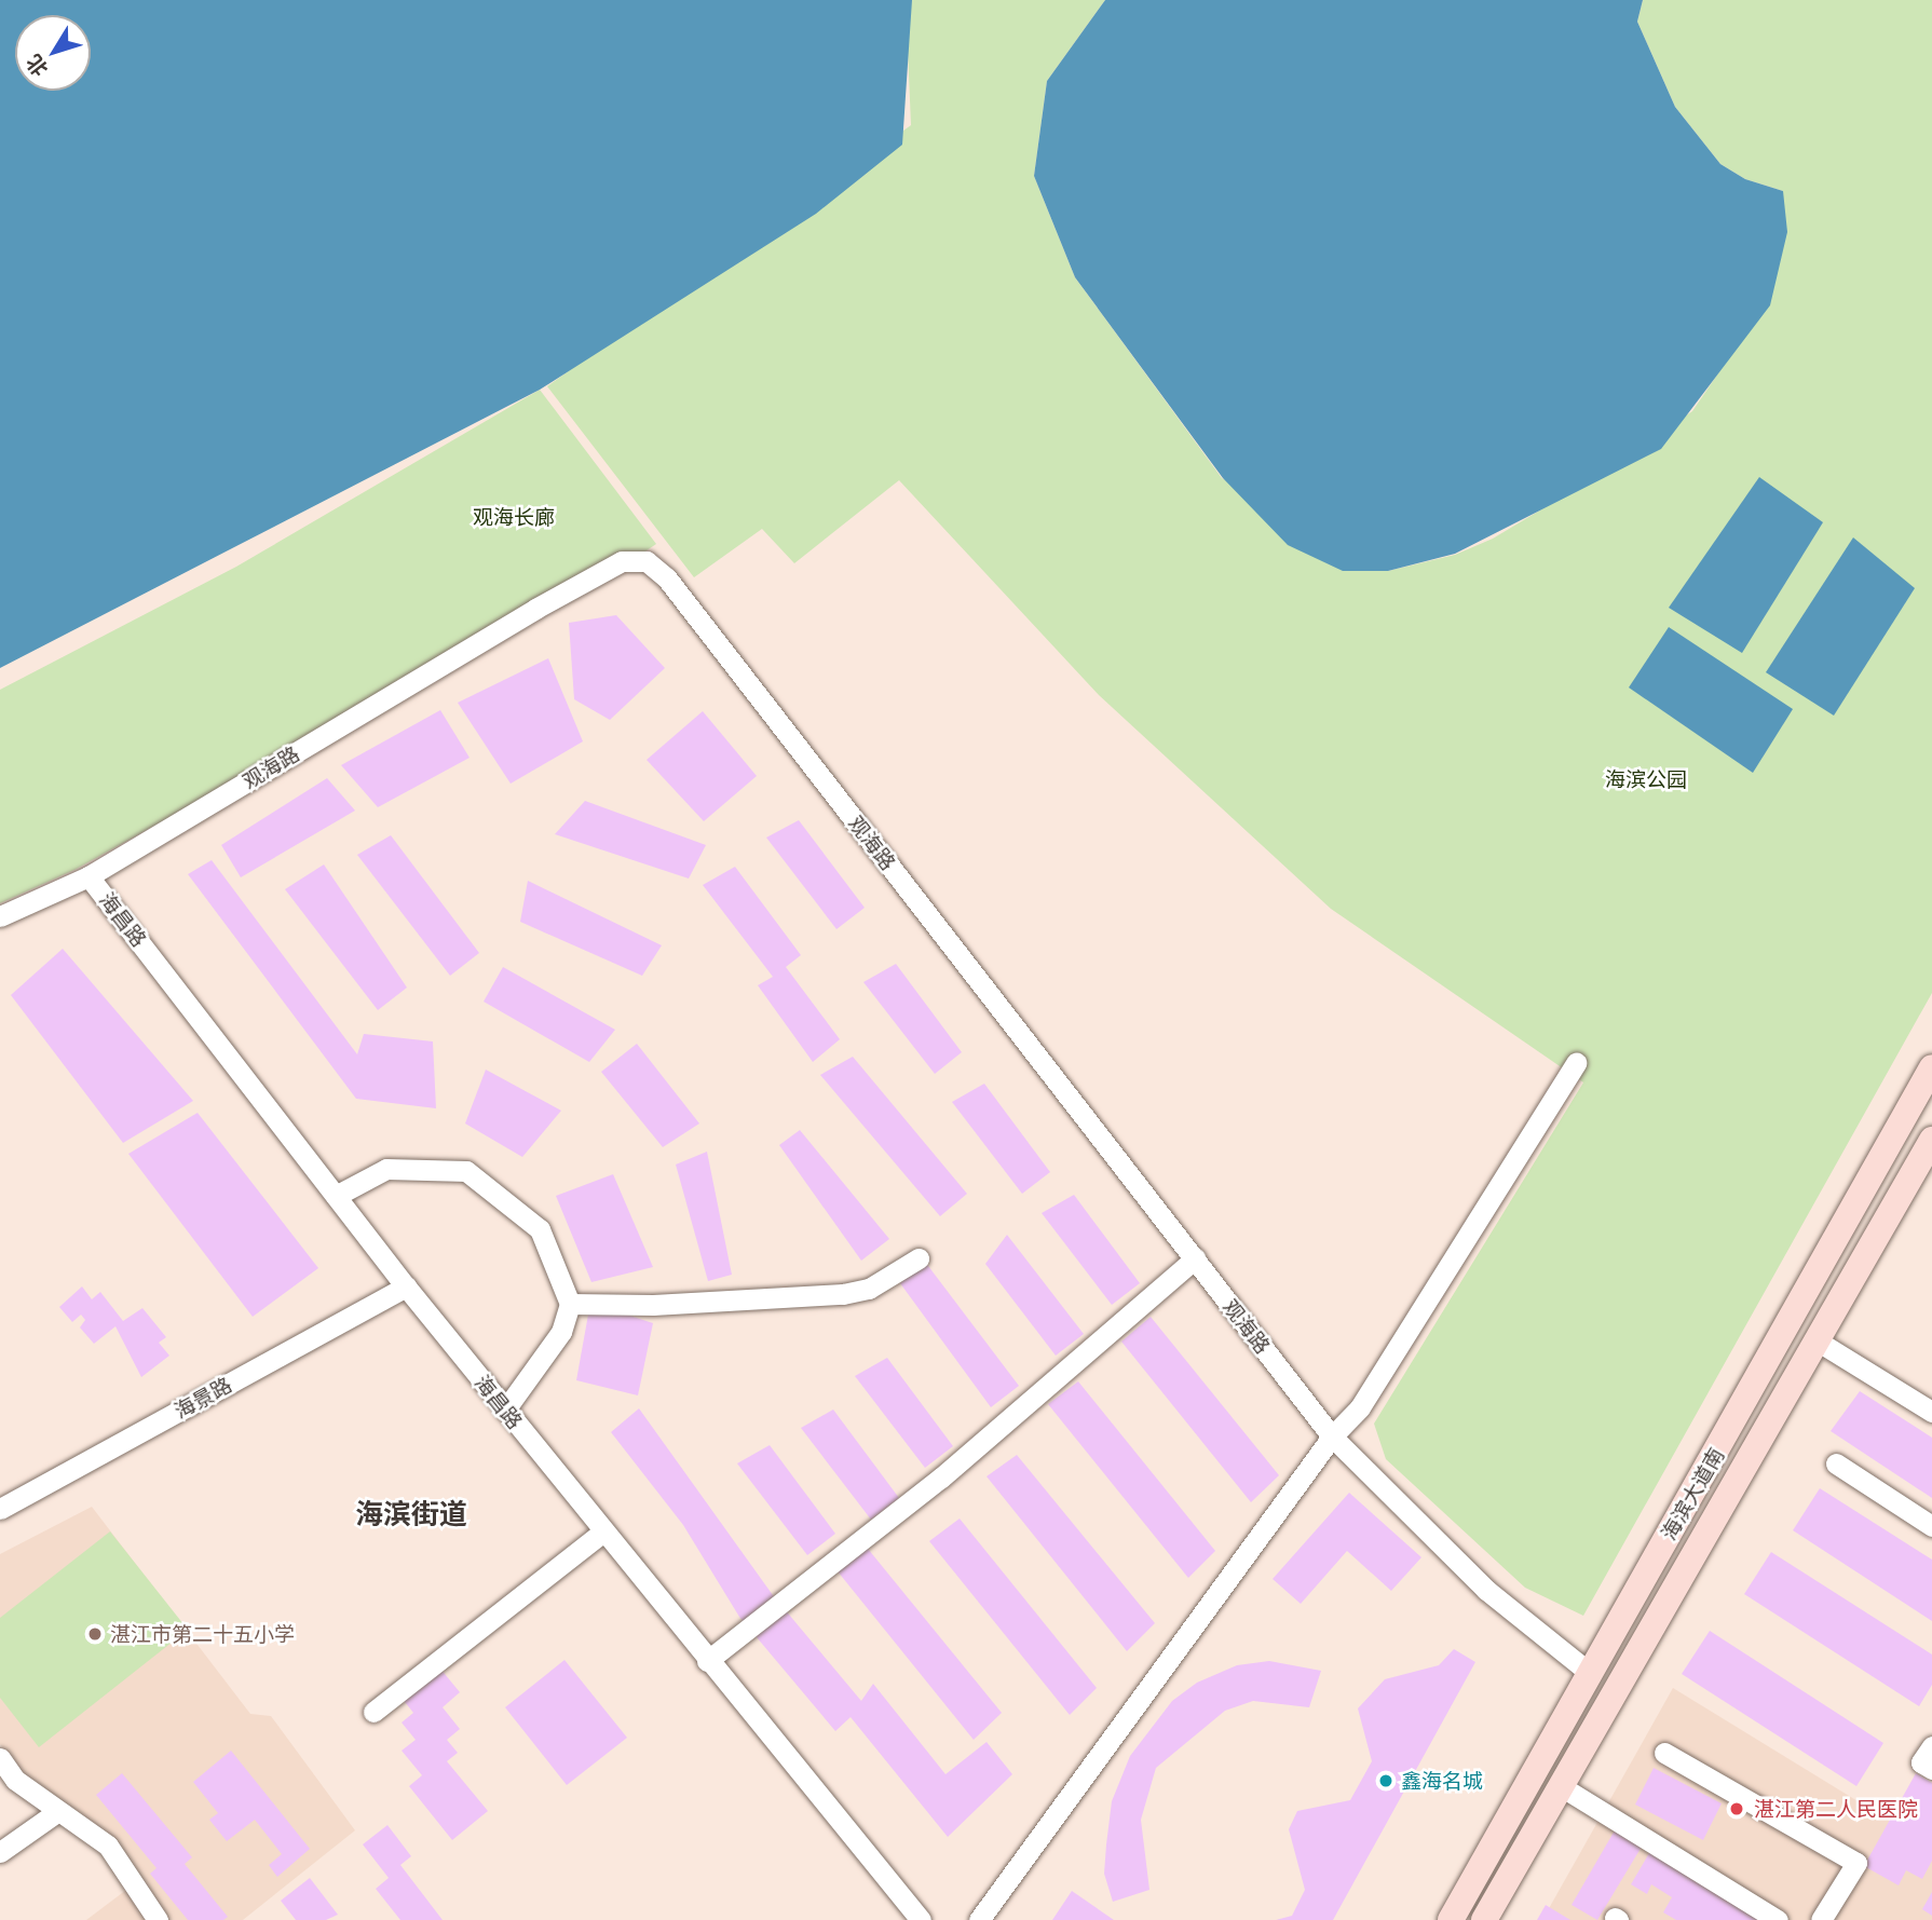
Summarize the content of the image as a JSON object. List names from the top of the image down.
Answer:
{
  "streets": {
    "main road": ["海滨大道南"],
    "street": ["观海路", "海昌路", "海景路"]
  },
  "crossings": [
    ["观海路", "海昌路"],
    ["观海路", "海滨大道南"],
    ["海昌路", "海景路"]
  ],
  "districts": ["海滨街道"],
  "parks": ["观海长廊", "海滨公园"],
  "places": ["湛江市第二十五小学", "鑫海名城", "湛江第二人民医院"],
  "north": "bottom left"
}
